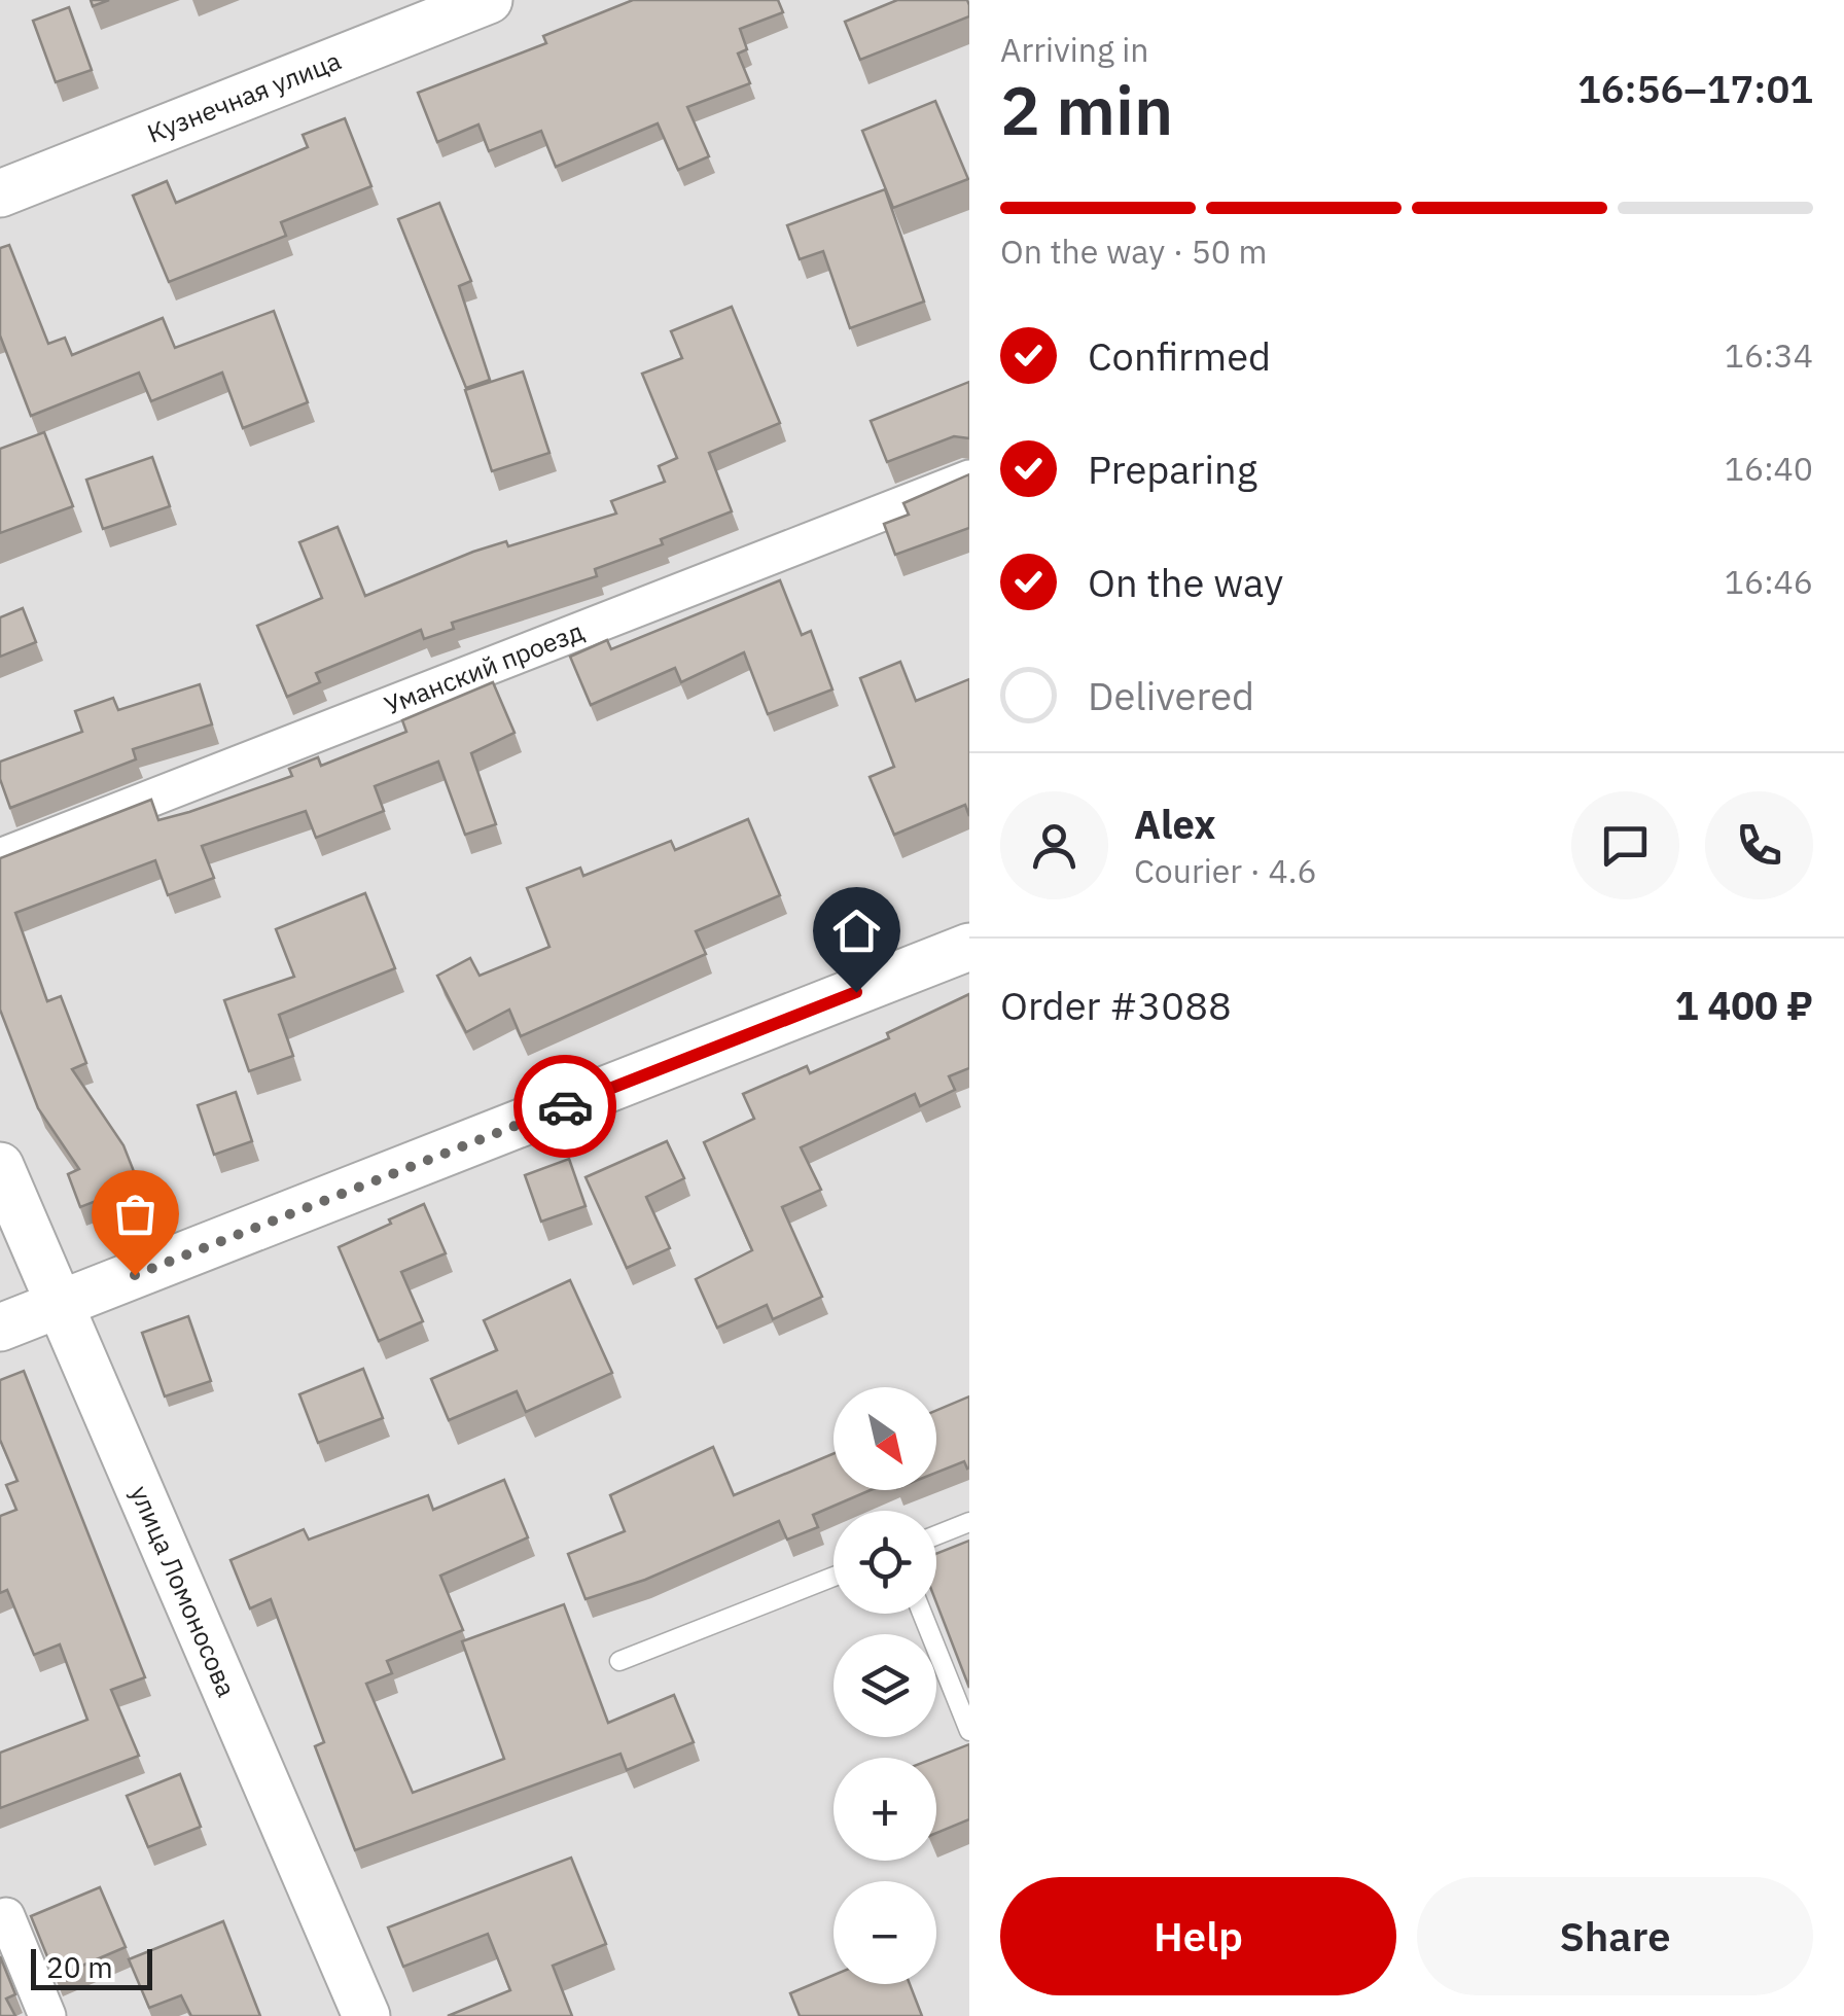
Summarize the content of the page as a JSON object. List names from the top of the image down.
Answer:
{
  "streets": {
    "street": ["Кузнечная улица", "Уманский проезд", "улица Ломоносова"]
  },
  "scale_bar": "20 m",
  "north": "bottom right",
  "page": {
    "heading": ["2 min", "Arriving in", "16:56–17:01"],
    "panel": [
      "Alex",
      "Courier · 4.6",
      "Order #3088",
      "1 400 ₽"
    ],
    "bar": "On the way · 50 m",
    "list": [
      ["Confirmed", "16:34"],
      ["Preparing", "16:40"],
      ["On the way", "16:46"],
      "Delivered"
    ],
    "map_buttons": ["+", "−"],
    "buttons": ["Help", "Share"],
    "scale": "20 m"
  }
}
